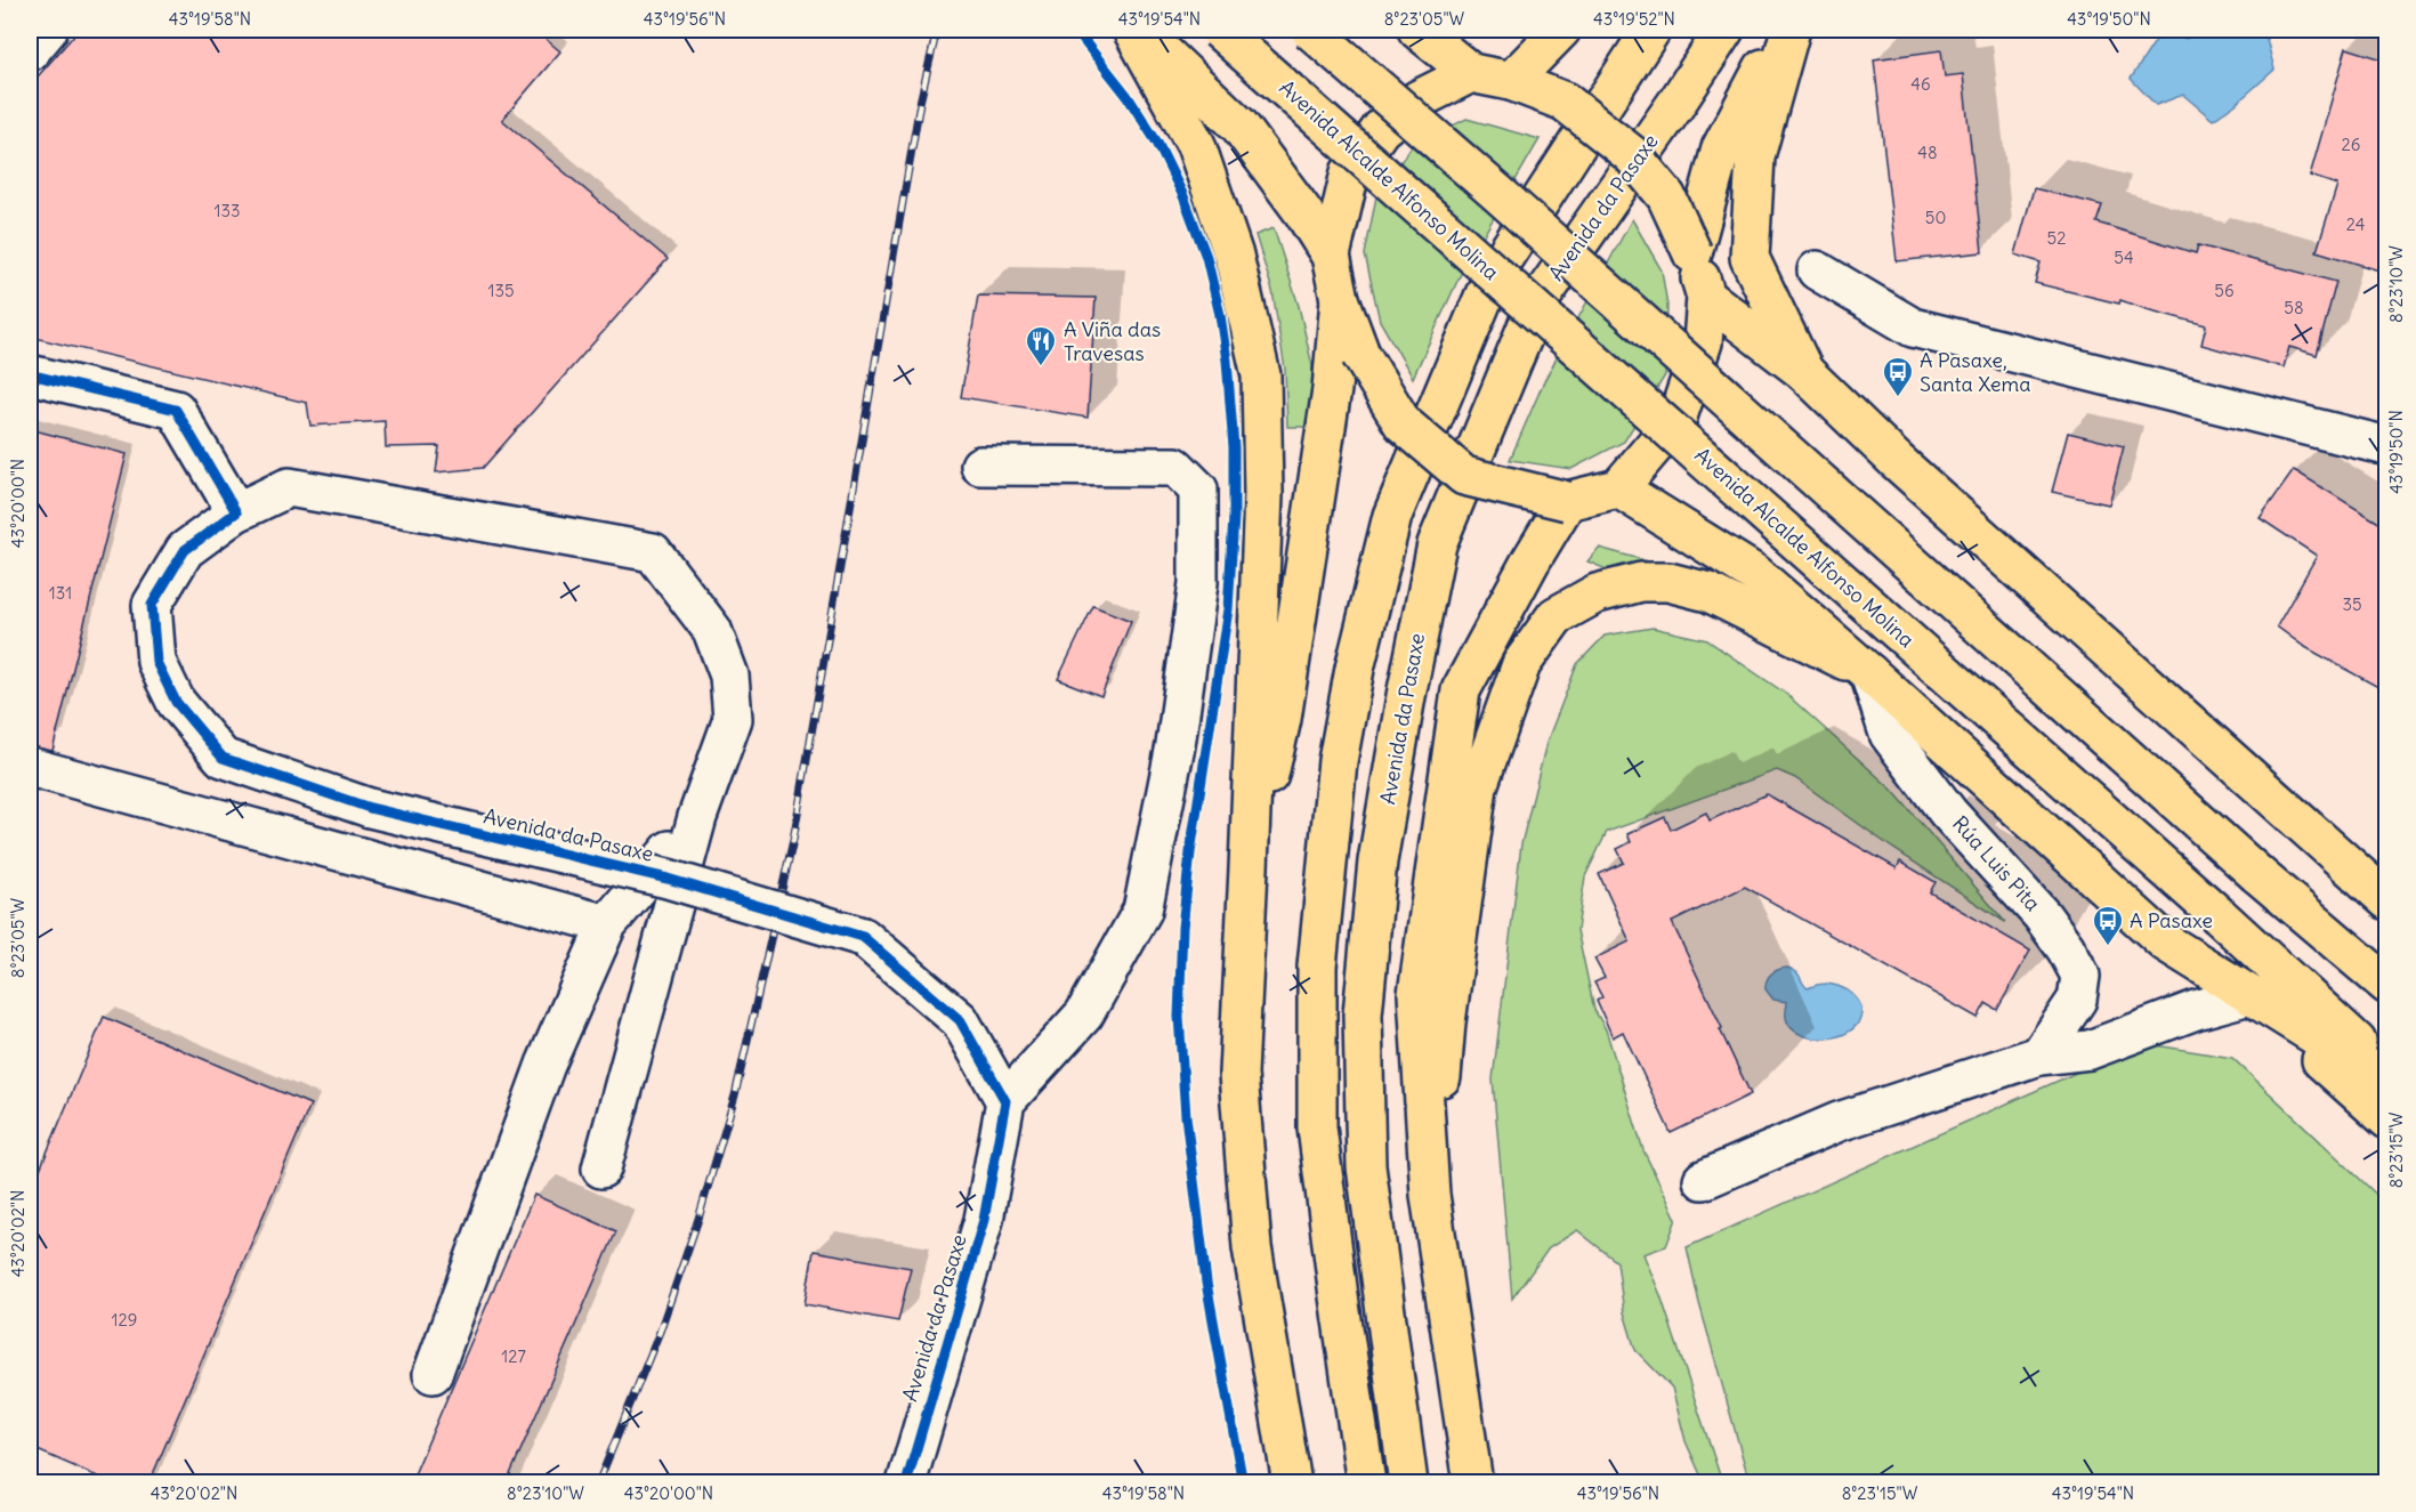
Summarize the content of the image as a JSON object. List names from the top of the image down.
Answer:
{
  "streets": {
    "main road": ["Avenida Alcalde Alfonso Molina", "Avenida da Pasaxe"],
    "street": ["Rúa Luis Pita"]
  },
  "places": {
    "restaurant": ["A Viña das Travesas"],
    "bus stop": ["A Pasaxe, Santa Xema", "A Pasaxe"]
  },
  "house_numbers": [
    "46",
    "26",
    "48",
    "133",
    "50",
    "24",
    "52",
    "54",
    "135",
    "56",
    "58",
    "131",
    "35",
    "129",
    "127"
  ],
  "coordinates": [
    "43°19'58\"N",
    "43°19'56\"N",
    "43°19'54\"N",
    "8°23'05\"W",
    "43°19'52\"N",
    "43°19'50\"N",
    "8°23'10\"W",
    "43°20'00\"N",
    "8°23'15\"W",
    "43°20'02\"N"
  ]
}
